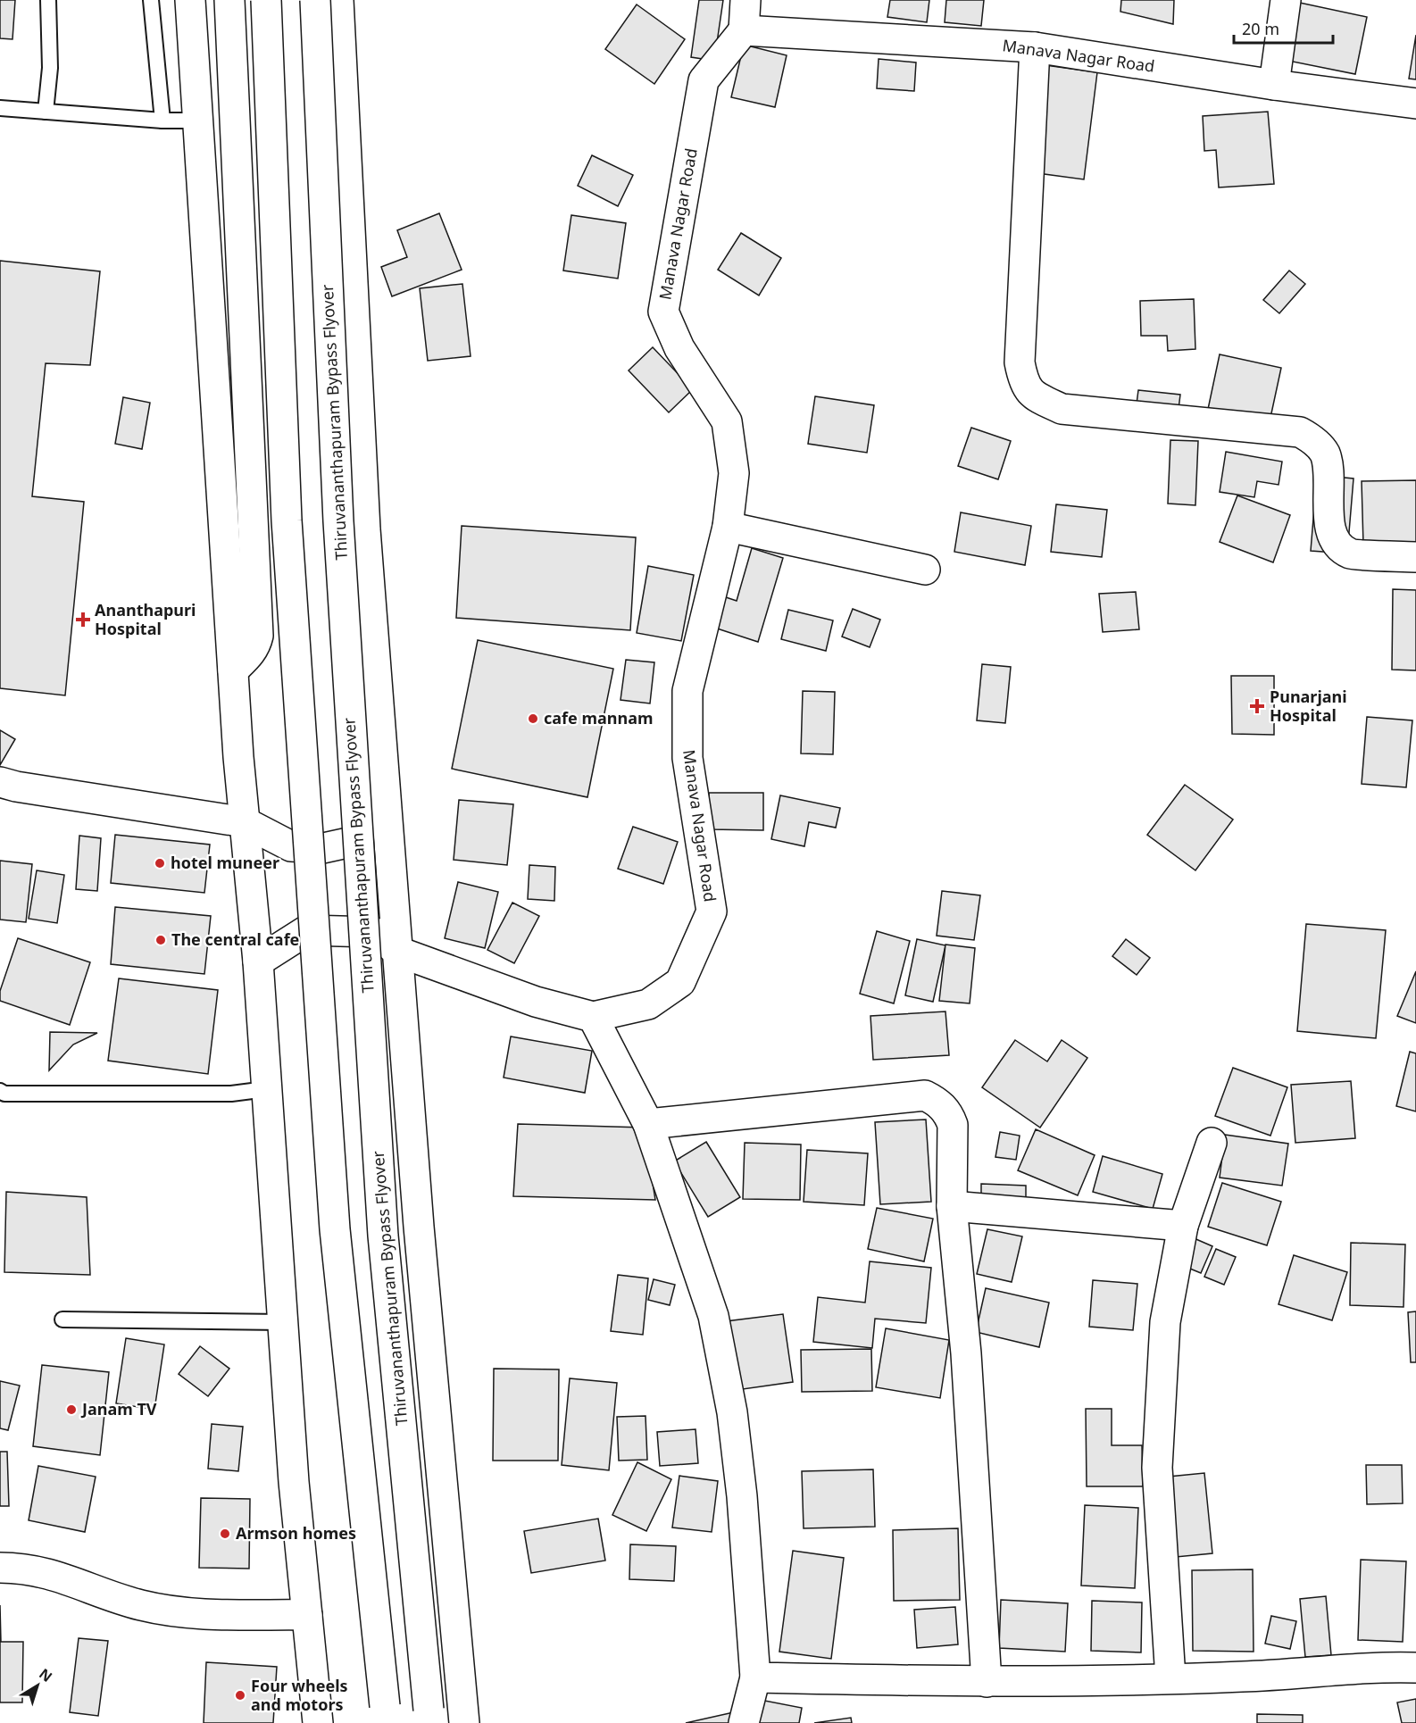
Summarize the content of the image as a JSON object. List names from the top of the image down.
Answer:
{
  "streets": {
    "main road": ["Manava Nagar Road", "Thiruvananthapuram Bypass Flyover"]
  },
  "places": {
    "health": ["Ananthapuri Hospital", "Punarjani Hospital"],
    "other": [
      "cafe mannam",
      "hotel muneer",
      "The central cafe",
      "Janam TV",
      "Armson homes",
      "Four wheels and motors"
    ]
  },
  "scale_bar": "20 m",
  "north": "top right"
}
